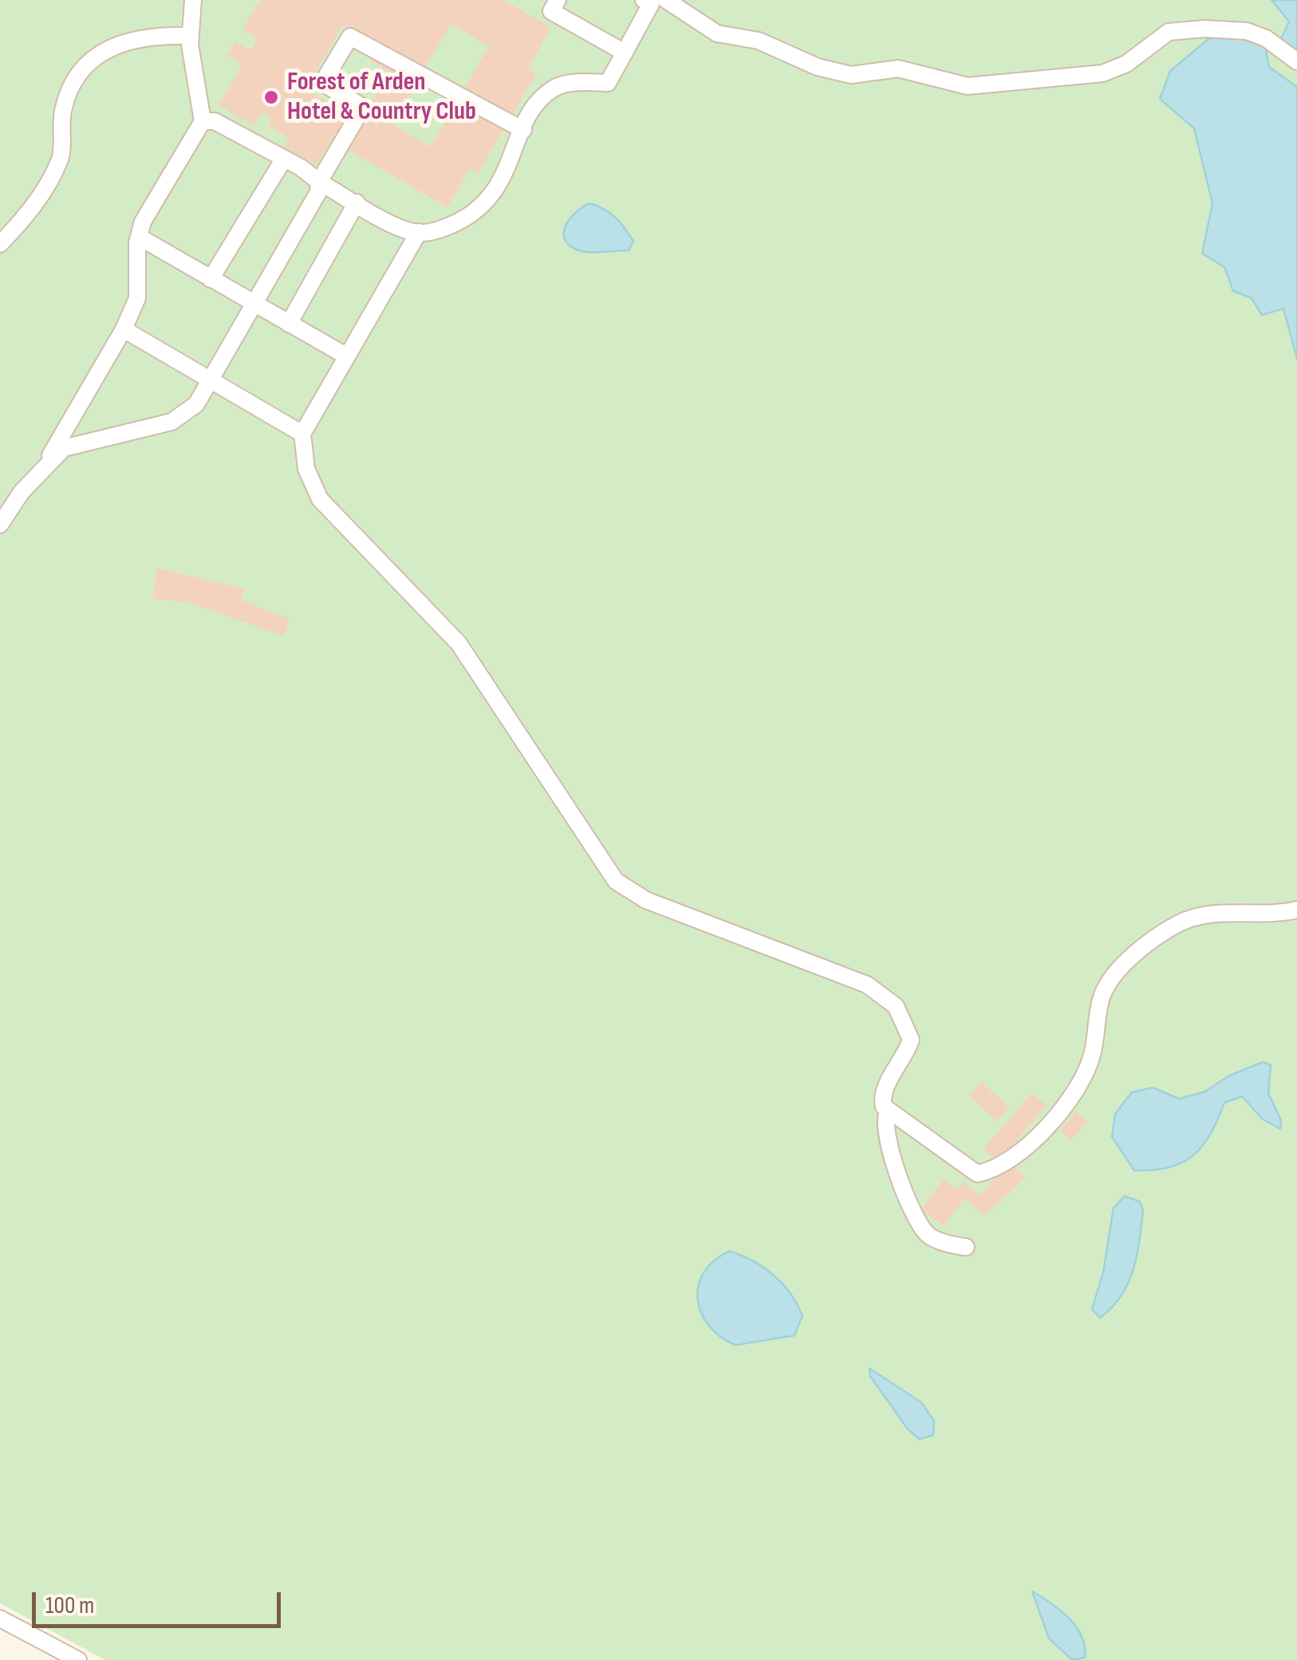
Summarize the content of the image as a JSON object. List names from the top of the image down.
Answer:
{
  "places": ["Forest of Arden Hotel & Country Club"],
  "scale_bar": "100 m"
}
